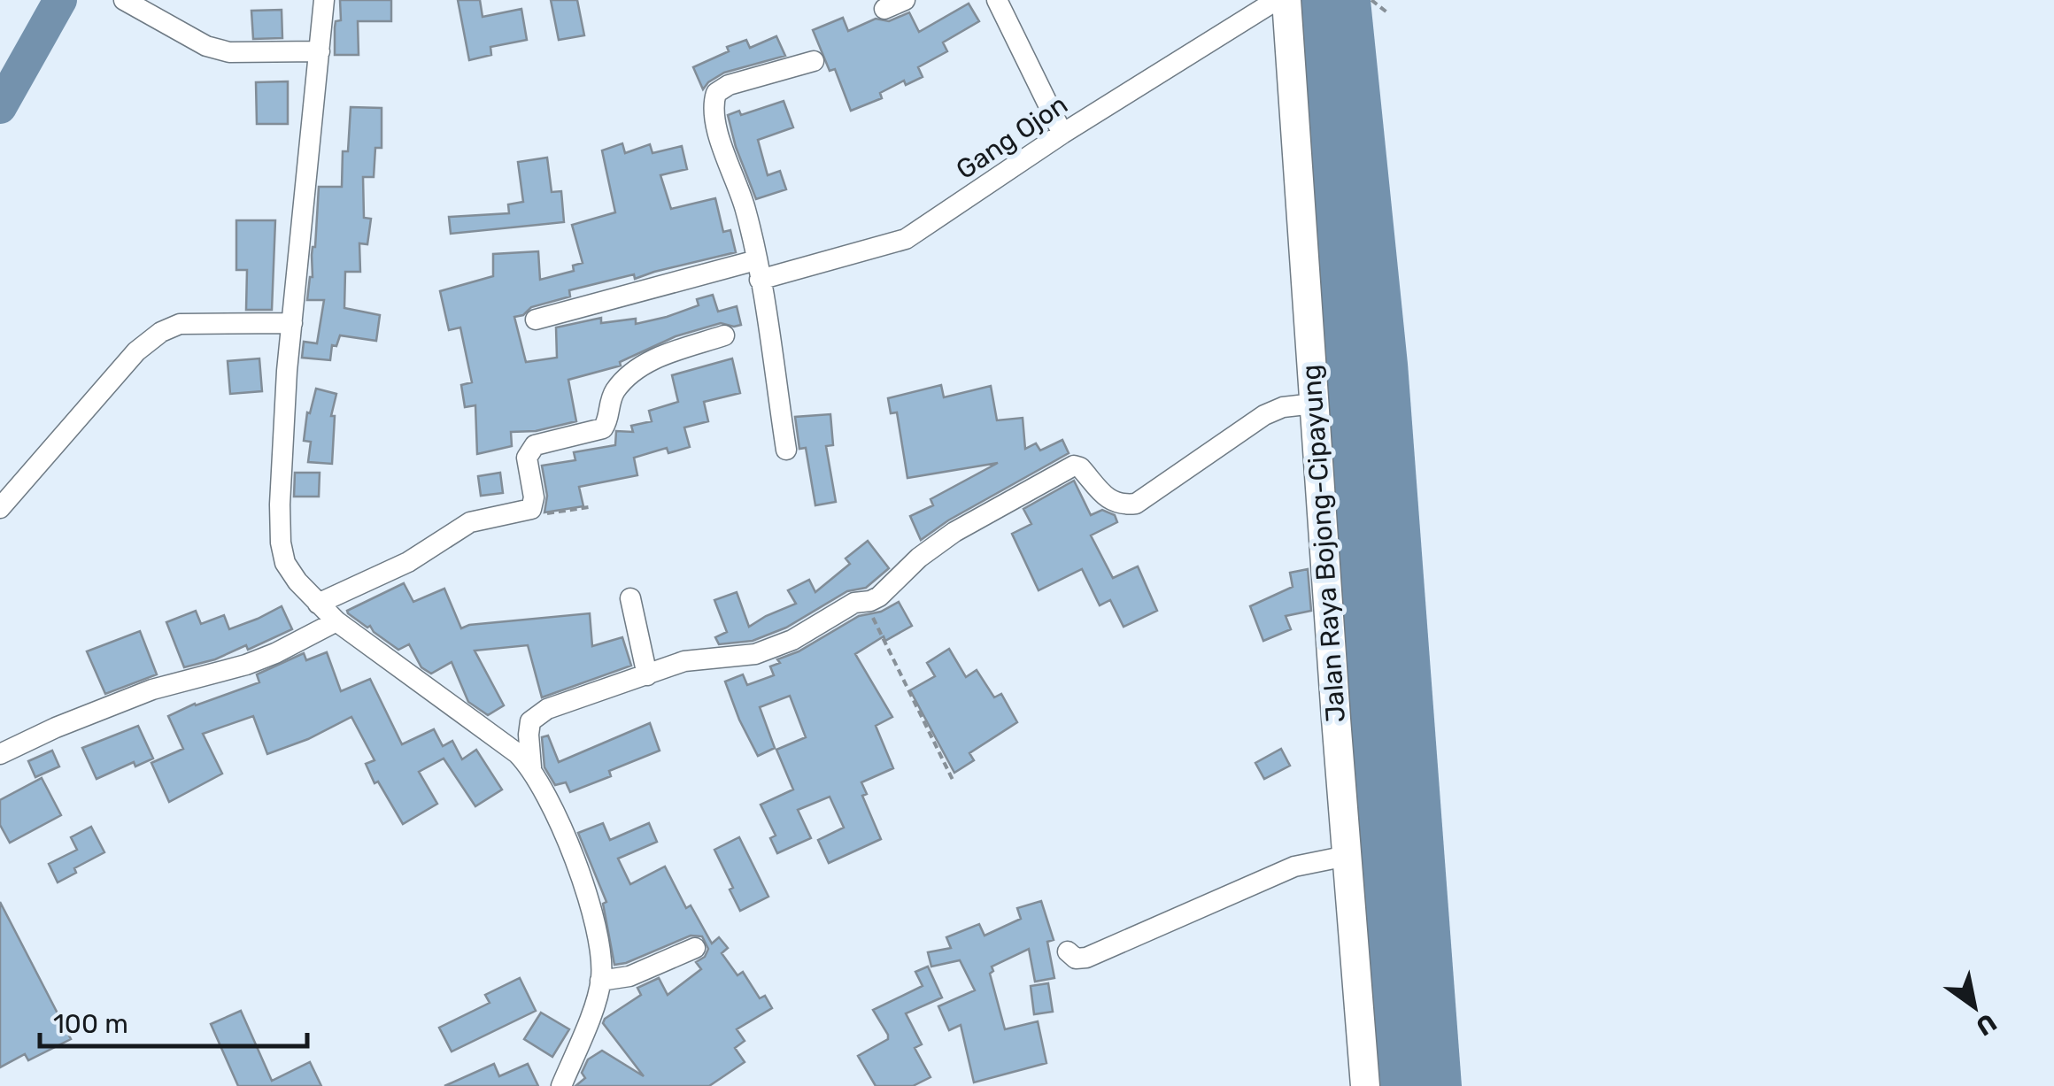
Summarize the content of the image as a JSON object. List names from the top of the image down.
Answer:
{
  "streets": {
    "street": ["Gang Ojon", "Jalan Raya Bojong-Cipayung"]
  },
  "scale_bar": "100 m",
  "north": "bottom right"
}
